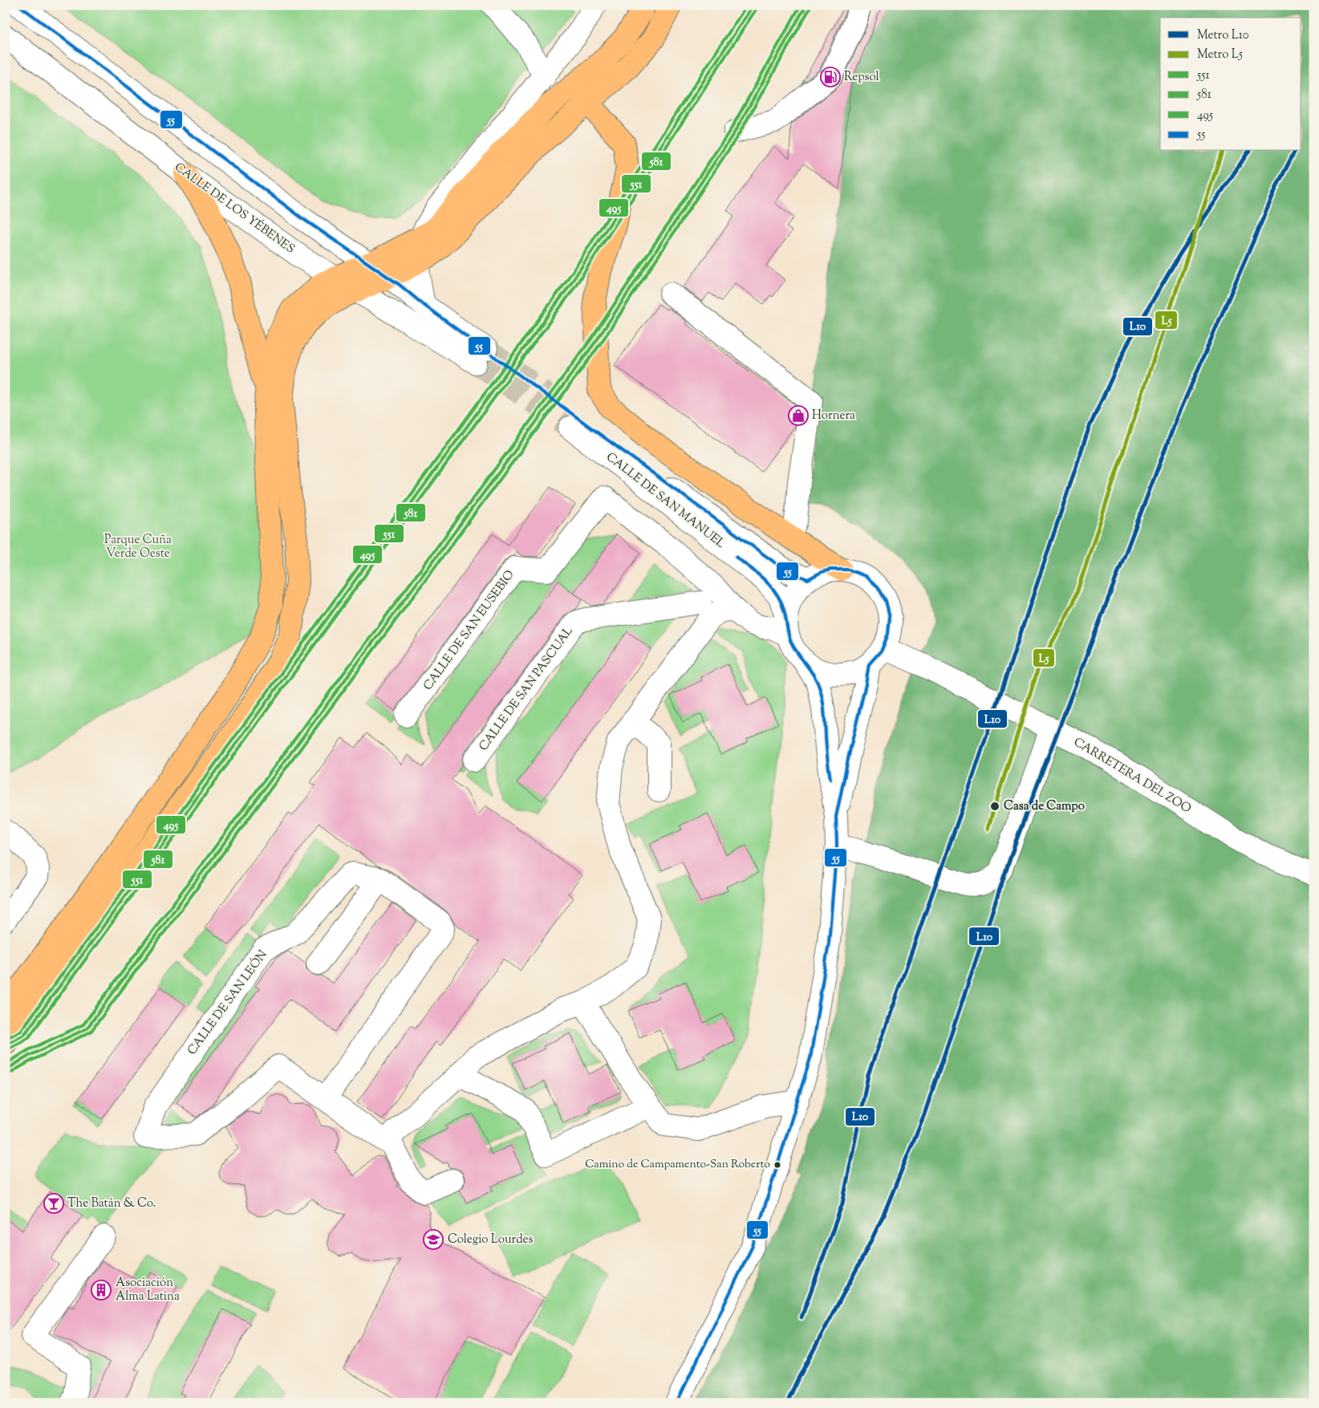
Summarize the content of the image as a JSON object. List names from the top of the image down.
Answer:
{
  "streets": {
    "street": [
      "CALLE DE LOS YÉBENES",
      "CALLE DE SAN MANUEL",
      "CALLE DE SAN EUSEBIO",
      "CALLE DE SAN PASCUAL",
      "CARRETERA DEL ZOO",
      "CALLE DE SAN LEÓN"
    ]
  },
  "crossings": [
    ["CALLE DE SAN MANUEL", "CARRETERA DEL ZOO"]
  ],
  "parks": ["Parque Cuña Verde Oeste"],
  "places": {
    "fuel station": ["Repsol"],
    "shop": ["Hornera"],
    "other": ["Casa de Campo", "Camino de Campamento-San Roberto"],
    "bar": ["The Batán & Co."],
    "school or university": ["Colegio Lourdes"],
    "building": ["Asociación Alma Latina"]
  },
  "lines": [
    "transit line 551",
    "transit line 495",
    "transit line 55",
    "transit line 581",
    "metro line L10",
    "metro line L5"
  ],
  "legend": [
    "Metro L10",
    "Metro L5",
    "551",
    "581",
    "495",
    "55"
  ]
}
